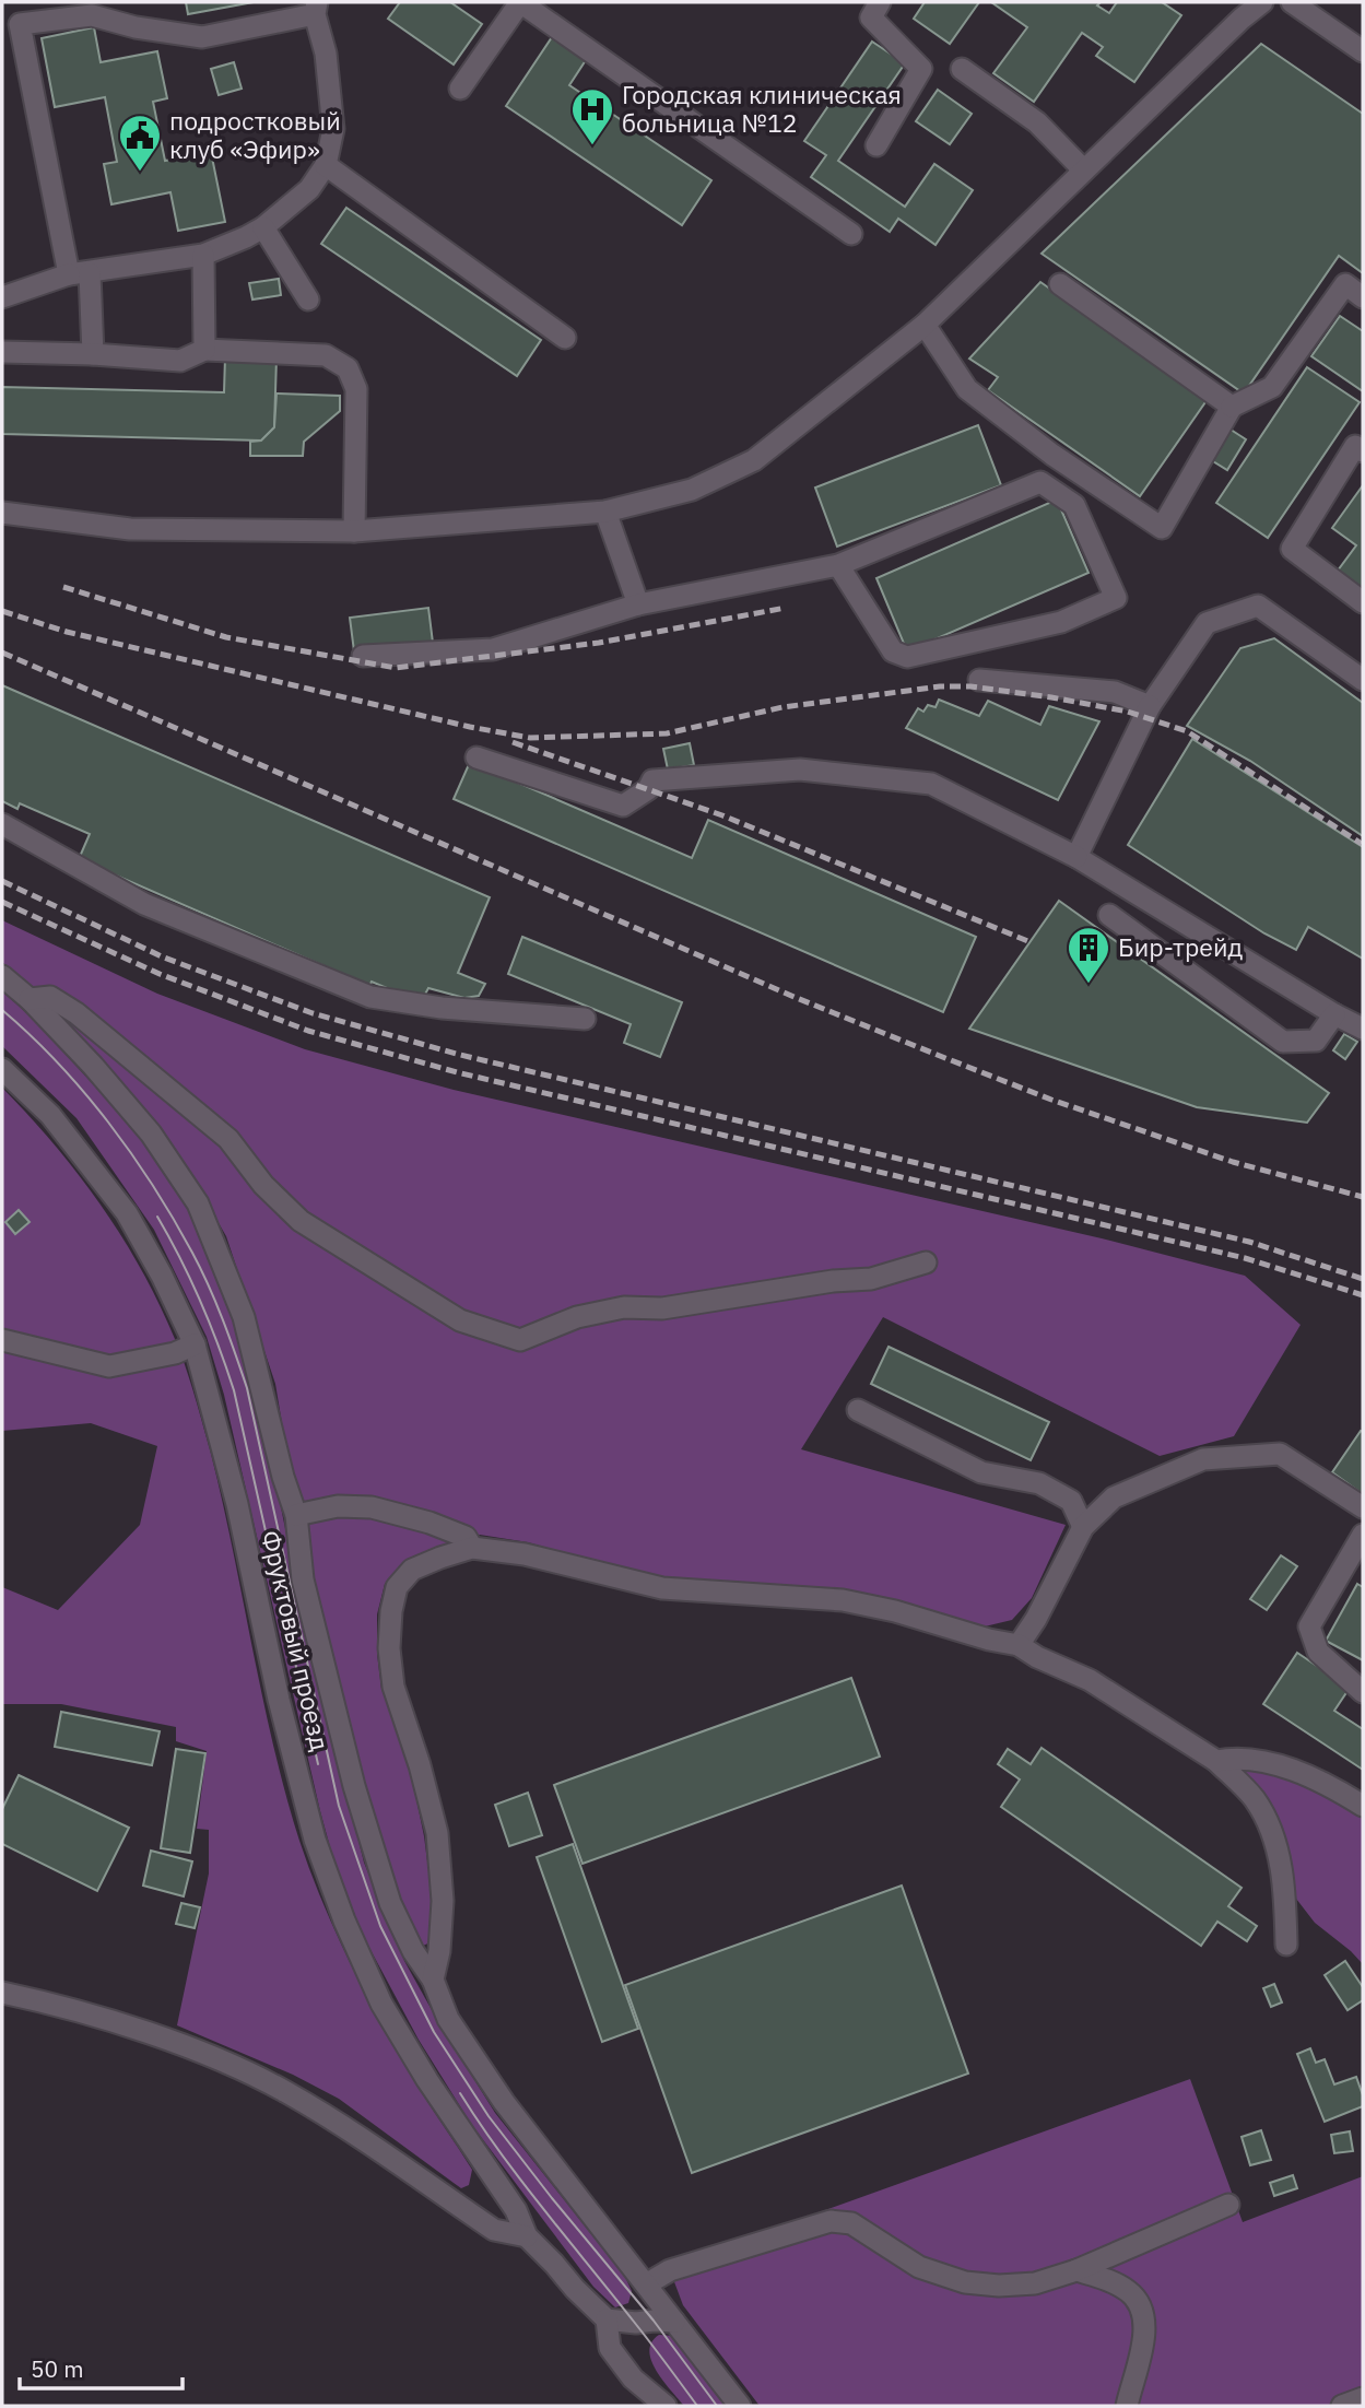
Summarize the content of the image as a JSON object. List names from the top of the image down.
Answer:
{
  "streets": {
    "street": ["Фруктовый проезд"]
  },
  "places": {
    "hospital": ["Городская клиническая больница №12"],
    "public building": ["подростковый клуб «Эфир»"],
    "building": ["Бир-трейд"]
  },
  "scale_bar": "50 m"
}
